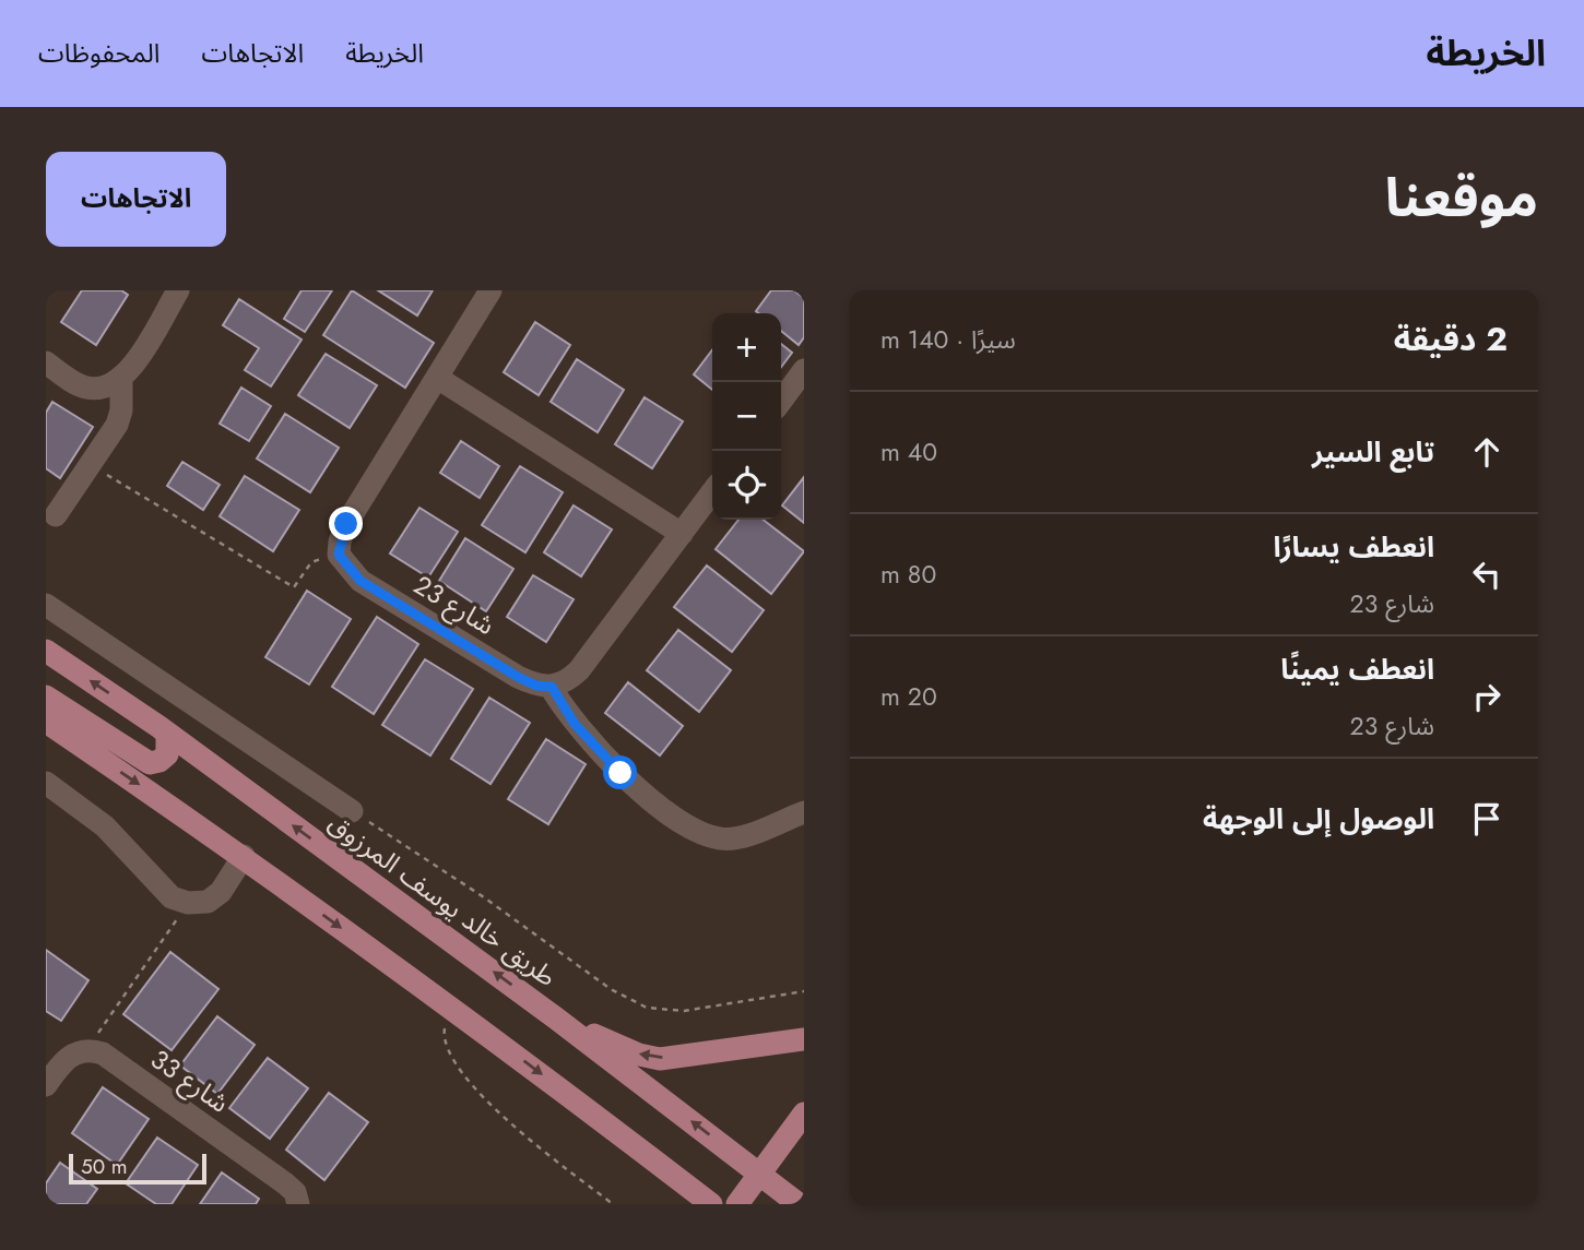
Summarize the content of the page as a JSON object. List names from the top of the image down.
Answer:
{
  "streets": {
    "main road": ["طريق خالد يوسف المرزوق"],
    "street": ["شارع 23", "شارع 33"]
  },
  "scale_bar": "50 m",
  "page": {
    "header": "الخريطة",
    "nav": ["الخريطة", "الاتجاهات", "المحفوظات"],
    "title": "موقعنا",
    "buttons": "الاتجاهات",
    "heading": ["2 دقيقة", "سيرًا · 140 m"],
    "map_buttons": ["+", "−"],
    "list": [
      ["تابع السير", "40 m"],
      ["انعطف يسارًا", "شارع 23", "80 m"],
      ["انعطف يمينًا", "شارع 23", "20 m"],
      "الوصول إلى الوجهة"
    ],
    "scale": "50 m"
  }
}
